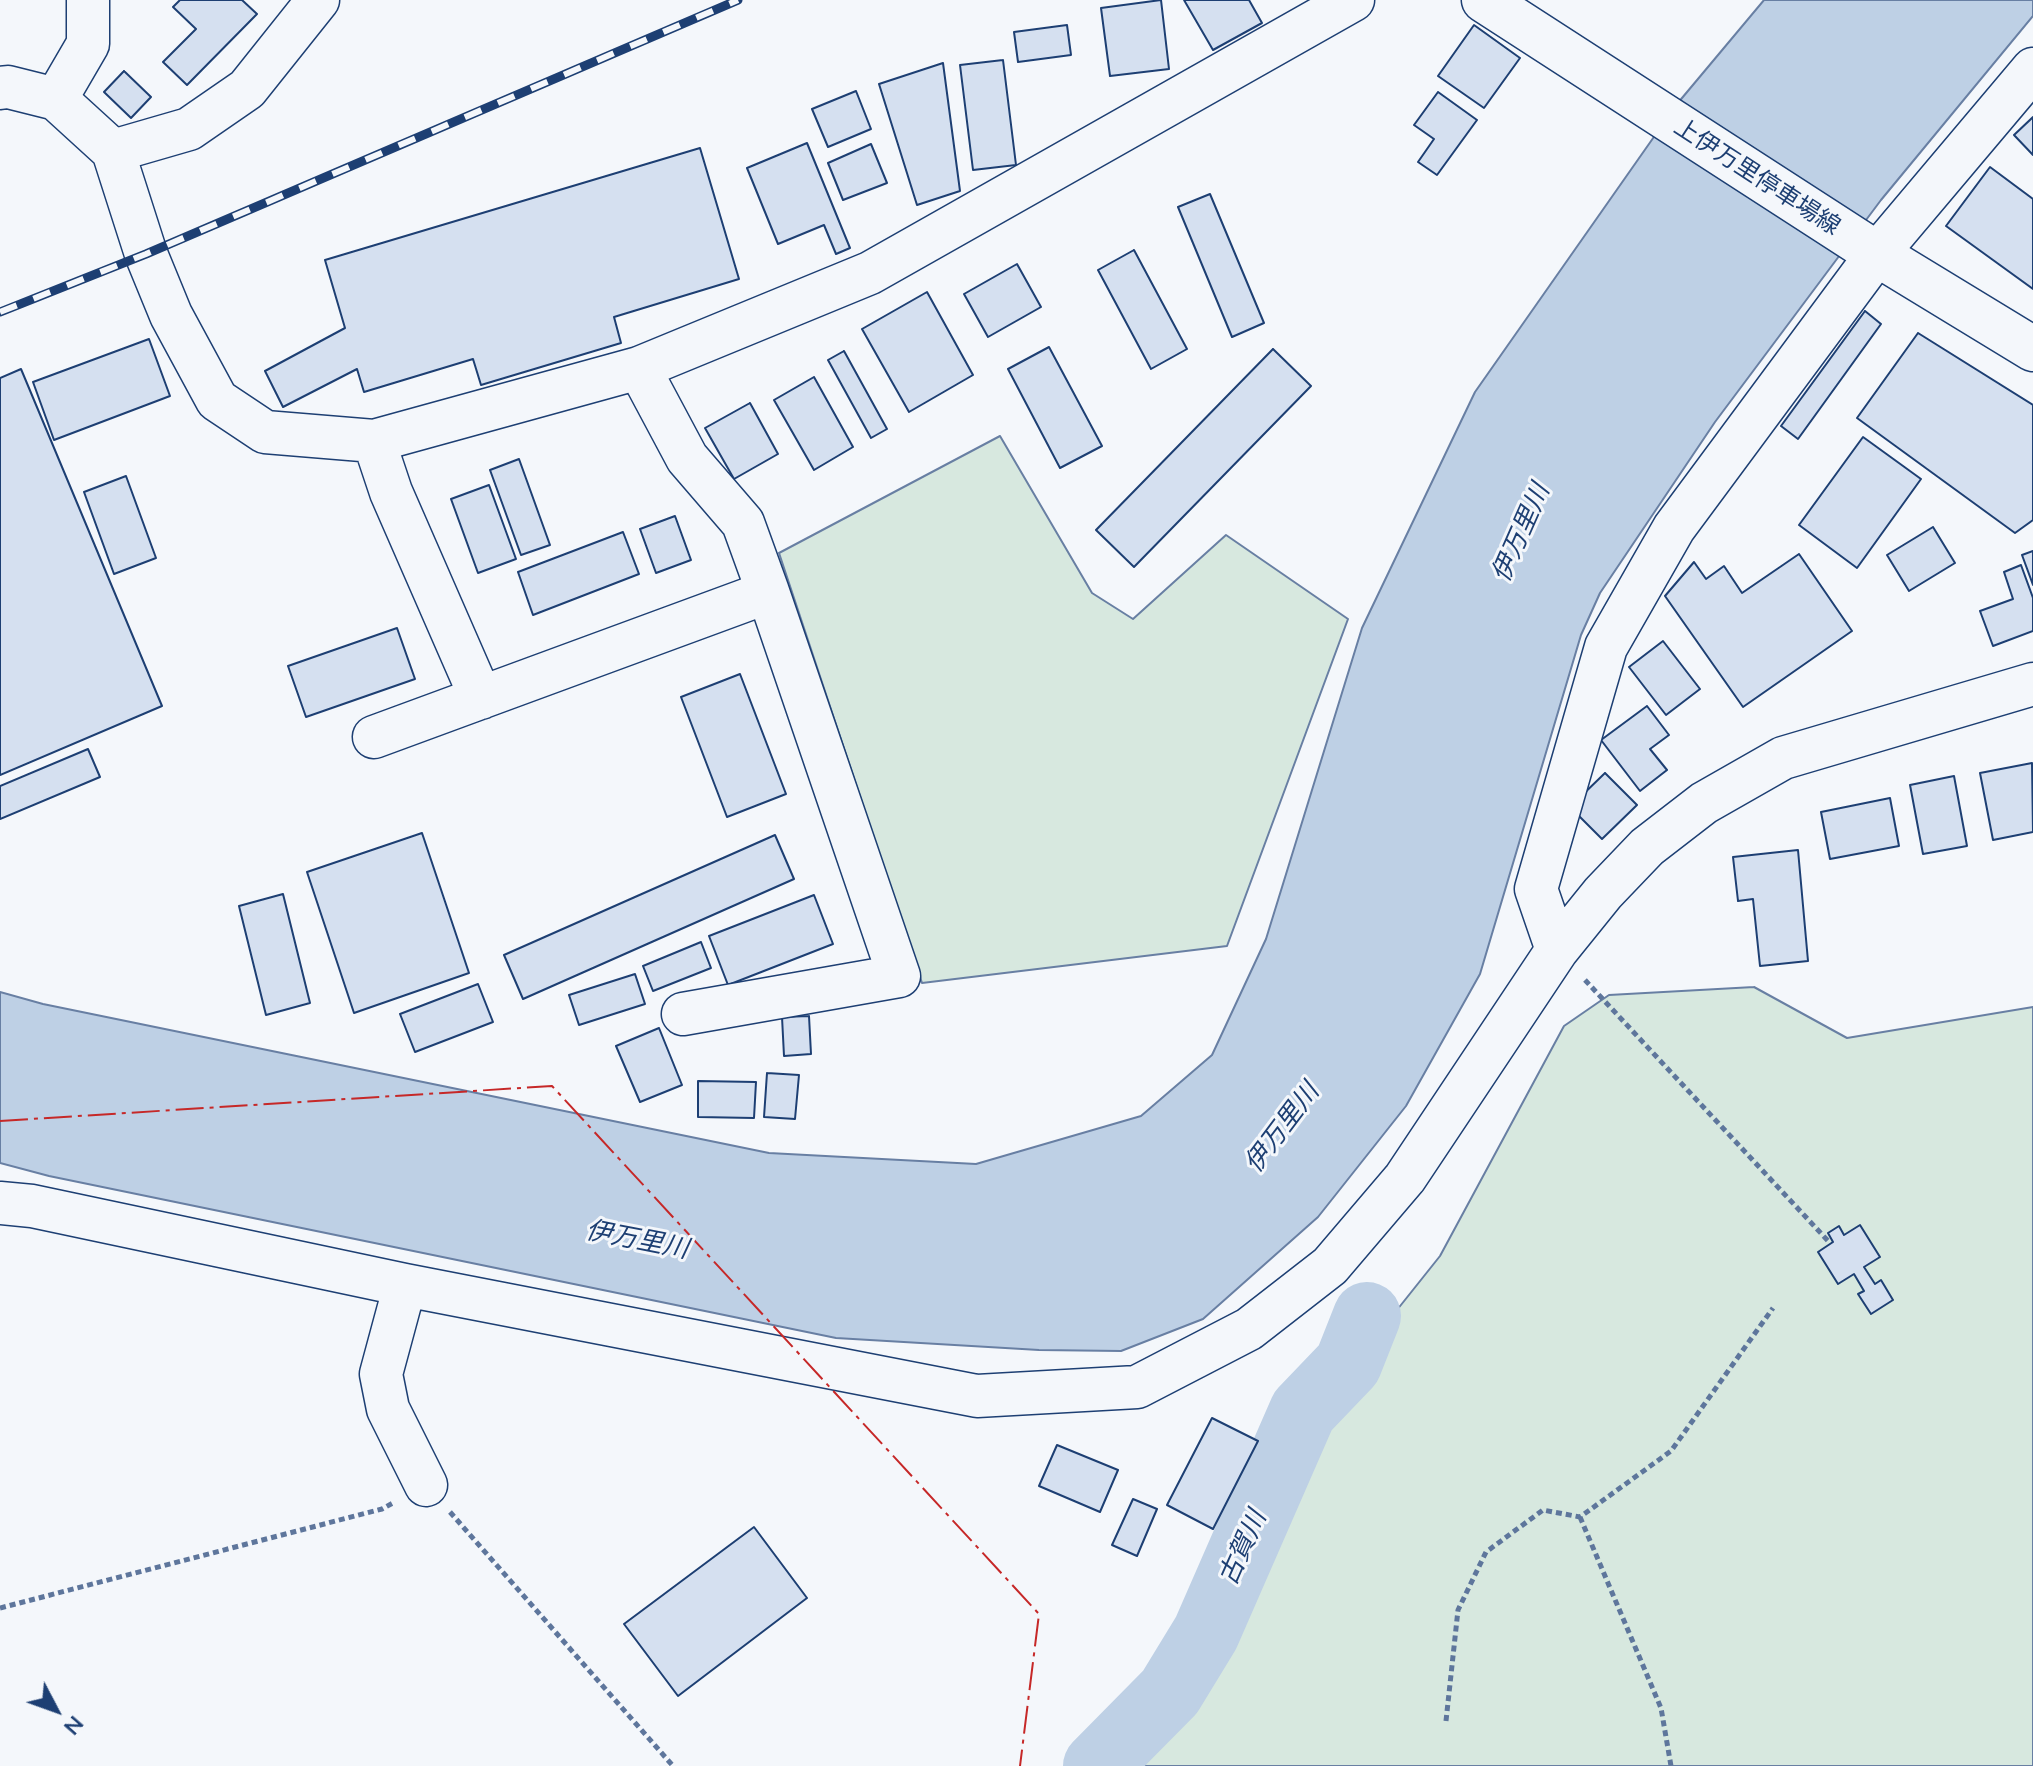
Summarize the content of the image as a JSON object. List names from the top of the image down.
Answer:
{
  "streets": {
    "main road": ["上伊万里停車場線"]
  },
  "water": ["伊万里川", "古賀川"],
  "north": "bottom right"
}
